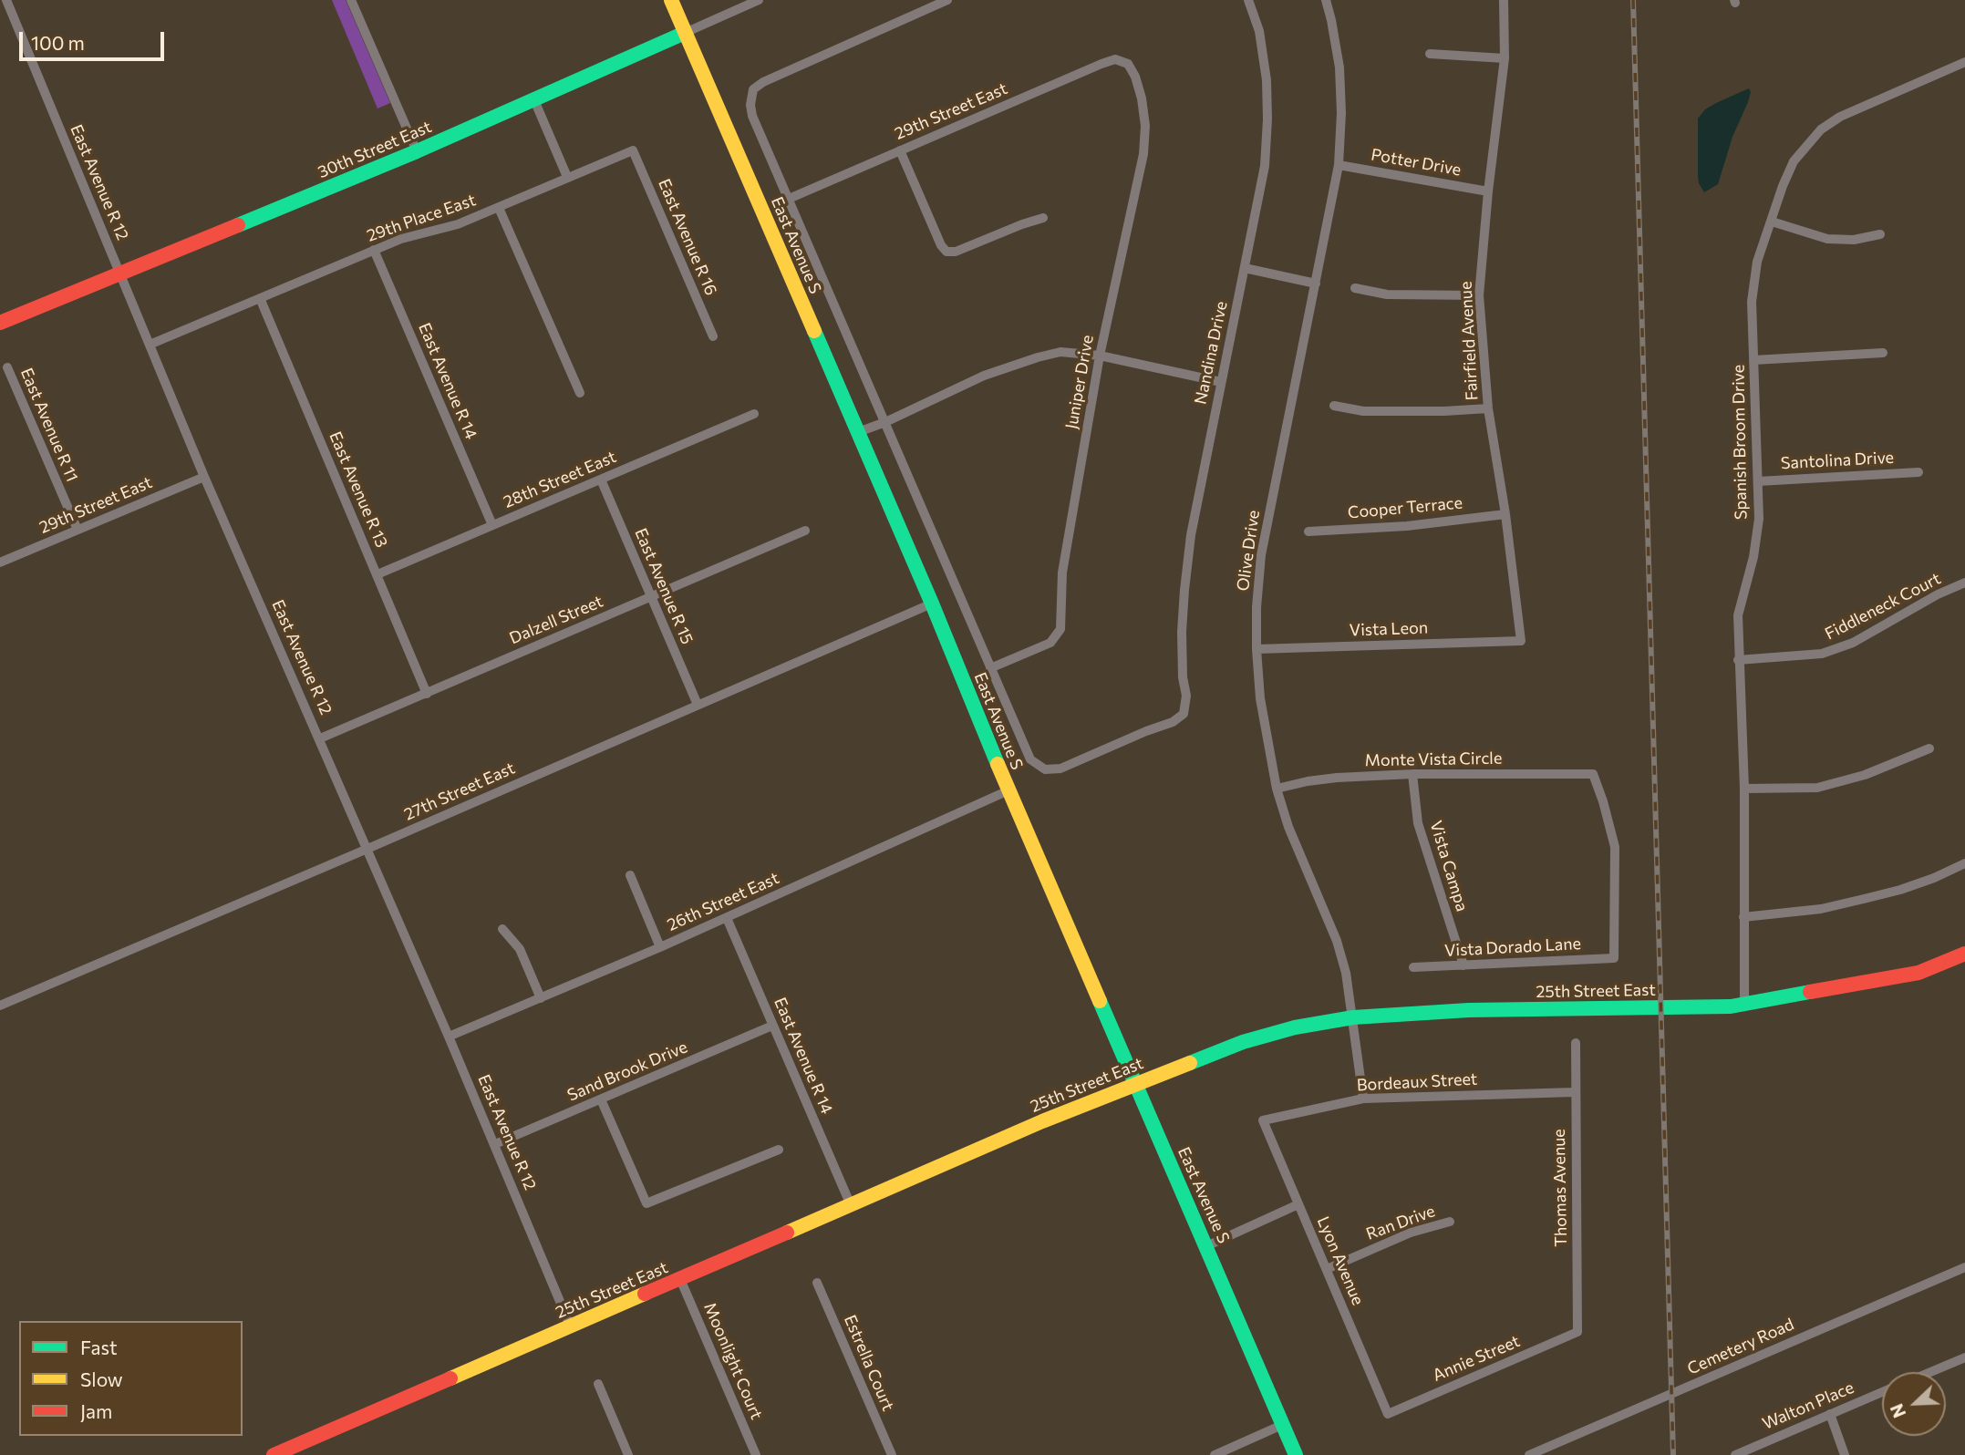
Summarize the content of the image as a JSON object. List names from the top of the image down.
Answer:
{
  "streets": {
    "main road": ["30th Street East", "East Avenue S", "25th Street East"],
    "street": [
      "29th Street East",
      "Potter Drive",
      "East Avenue R 12",
      "29th Place East",
      "East Avenue R 16",
      "Fairfield Avenue",
      "Nandina Drive",
      "East Avenue R 14",
      "Juniper Drive",
      "East Avenue R 11",
      "Spanish Broom Drive",
      "Santolina Drive",
      "28th Street East",
      "East Avenue R 13",
      "Cooper Terrace",
      "Olive Drive",
      "East Avenue R 15",
      "Fiddleneck Court",
      "Dalzell Street",
      "Vista Leon",
      "Monte Vista Circle",
      "27th Street East",
      "Vista Campa",
      "26th Street East",
      "Vista Dorado Lane",
      "Sand Brook Drive",
      "Bordeaux Street",
      "Thomas Avenue",
      "Ran Drive",
      "Lyon Avenue",
      "Cemetery Road",
      "Annie Street",
      "Moonlight Court",
      "Estrella Court",
      "Walton Place"
    ]
  },
  "crossings": [
    ["29th Street East", "East Avenue R 12"],
    ["29th Street East", "East Avenue S"],
    ["29th Street East", "Juniper Drive"],
    ["29th Street East", "East Avenue R 11"],
    ["30th Street East", "East Avenue R 12"],
    ["30th Street East", "East Avenue S"],
    ["Potter Drive", "Fairfield Avenue"],
    ["Potter Drive", "Olive Drive"],
    ["East Avenue R 12", "29th Place East"],
    ["East Avenue R 12", "Dalzell Street"],
    ["East Avenue R 12", "27th Street East"],
    ["East Avenue R 12", "26th Street East"],
    ["East Avenue R 12", "25th Street East"],
    ["East Avenue R 12", "Sand Brook Drive"],
    ["29th Place East", "East Avenue R 16"],
    ["29th Place East", "East Avenue R 14"],
    ["29th Place East", "East Avenue R 13"],
    ["East Avenue S", "Nandina Drive"],
    ["East Avenue S", "Juniper Drive"],
    ["East Avenue S", "27th Street East"],
    ["East Avenue S", "26th Street East"],
    ["East Avenue S", "25th Street East"],
    ["Fairfield Avenue", "Cooper Terrace"],
    ["Fairfield Avenue", "Vista Leon"],
    ["East Avenue R 14", "28th Street East"],
    ["East Avenue R 14", "26th Street East"],
    ["East Avenue R 14", "25th Street East"],
    ["East Avenue R 14", "Sand Brook Drive"],
    ["Spanish Broom Drive", "Santolina Drive"],
    ["Spanish Broom Drive", "Fiddleneck Court"],
    ["Spanish Broom Drive", "25th Street East"],
    ["28th Street East", "East Avenue R 13"],
    ["28th Street East", "East Avenue R 15"],
    ["East Avenue R 13", "Dalzell Street"],
    ["Olive Drive", "Vista Leon"],
    ["Olive Drive", "Monte Vista Circle"],
    ["Olive Drive", "25th Street East"],
    ["Olive Drive", "Bordeaux Street"],
    ["East Avenue R 15", "Dalzell Street"],
    ["East Avenue R 15", "27th Street East"],
    ["Monte Vista Circle", "Vista Campa"],
    ["Monte Vista Circle", "Vista Dorado Lane"],
    ["Vista Campa", "Vista Dorado Lane"],
    ["25th Street East", "Moonlight Court"],
    ["Bordeaux Street", "Thomas Avenue"],
    ["Bordeaux Street", "Lyon Avenue"],
    ["Thomas Avenue", "Annie Street"],
    ["Ran Drive", "Lyon Avenue"],
    ["Lyon Avenue", "Annie Street"]
  ],
  "legend": ["Fast", "Slow", "Jam"],
  "scale_bar": "100 m",
  "north": "bottom left"
}
